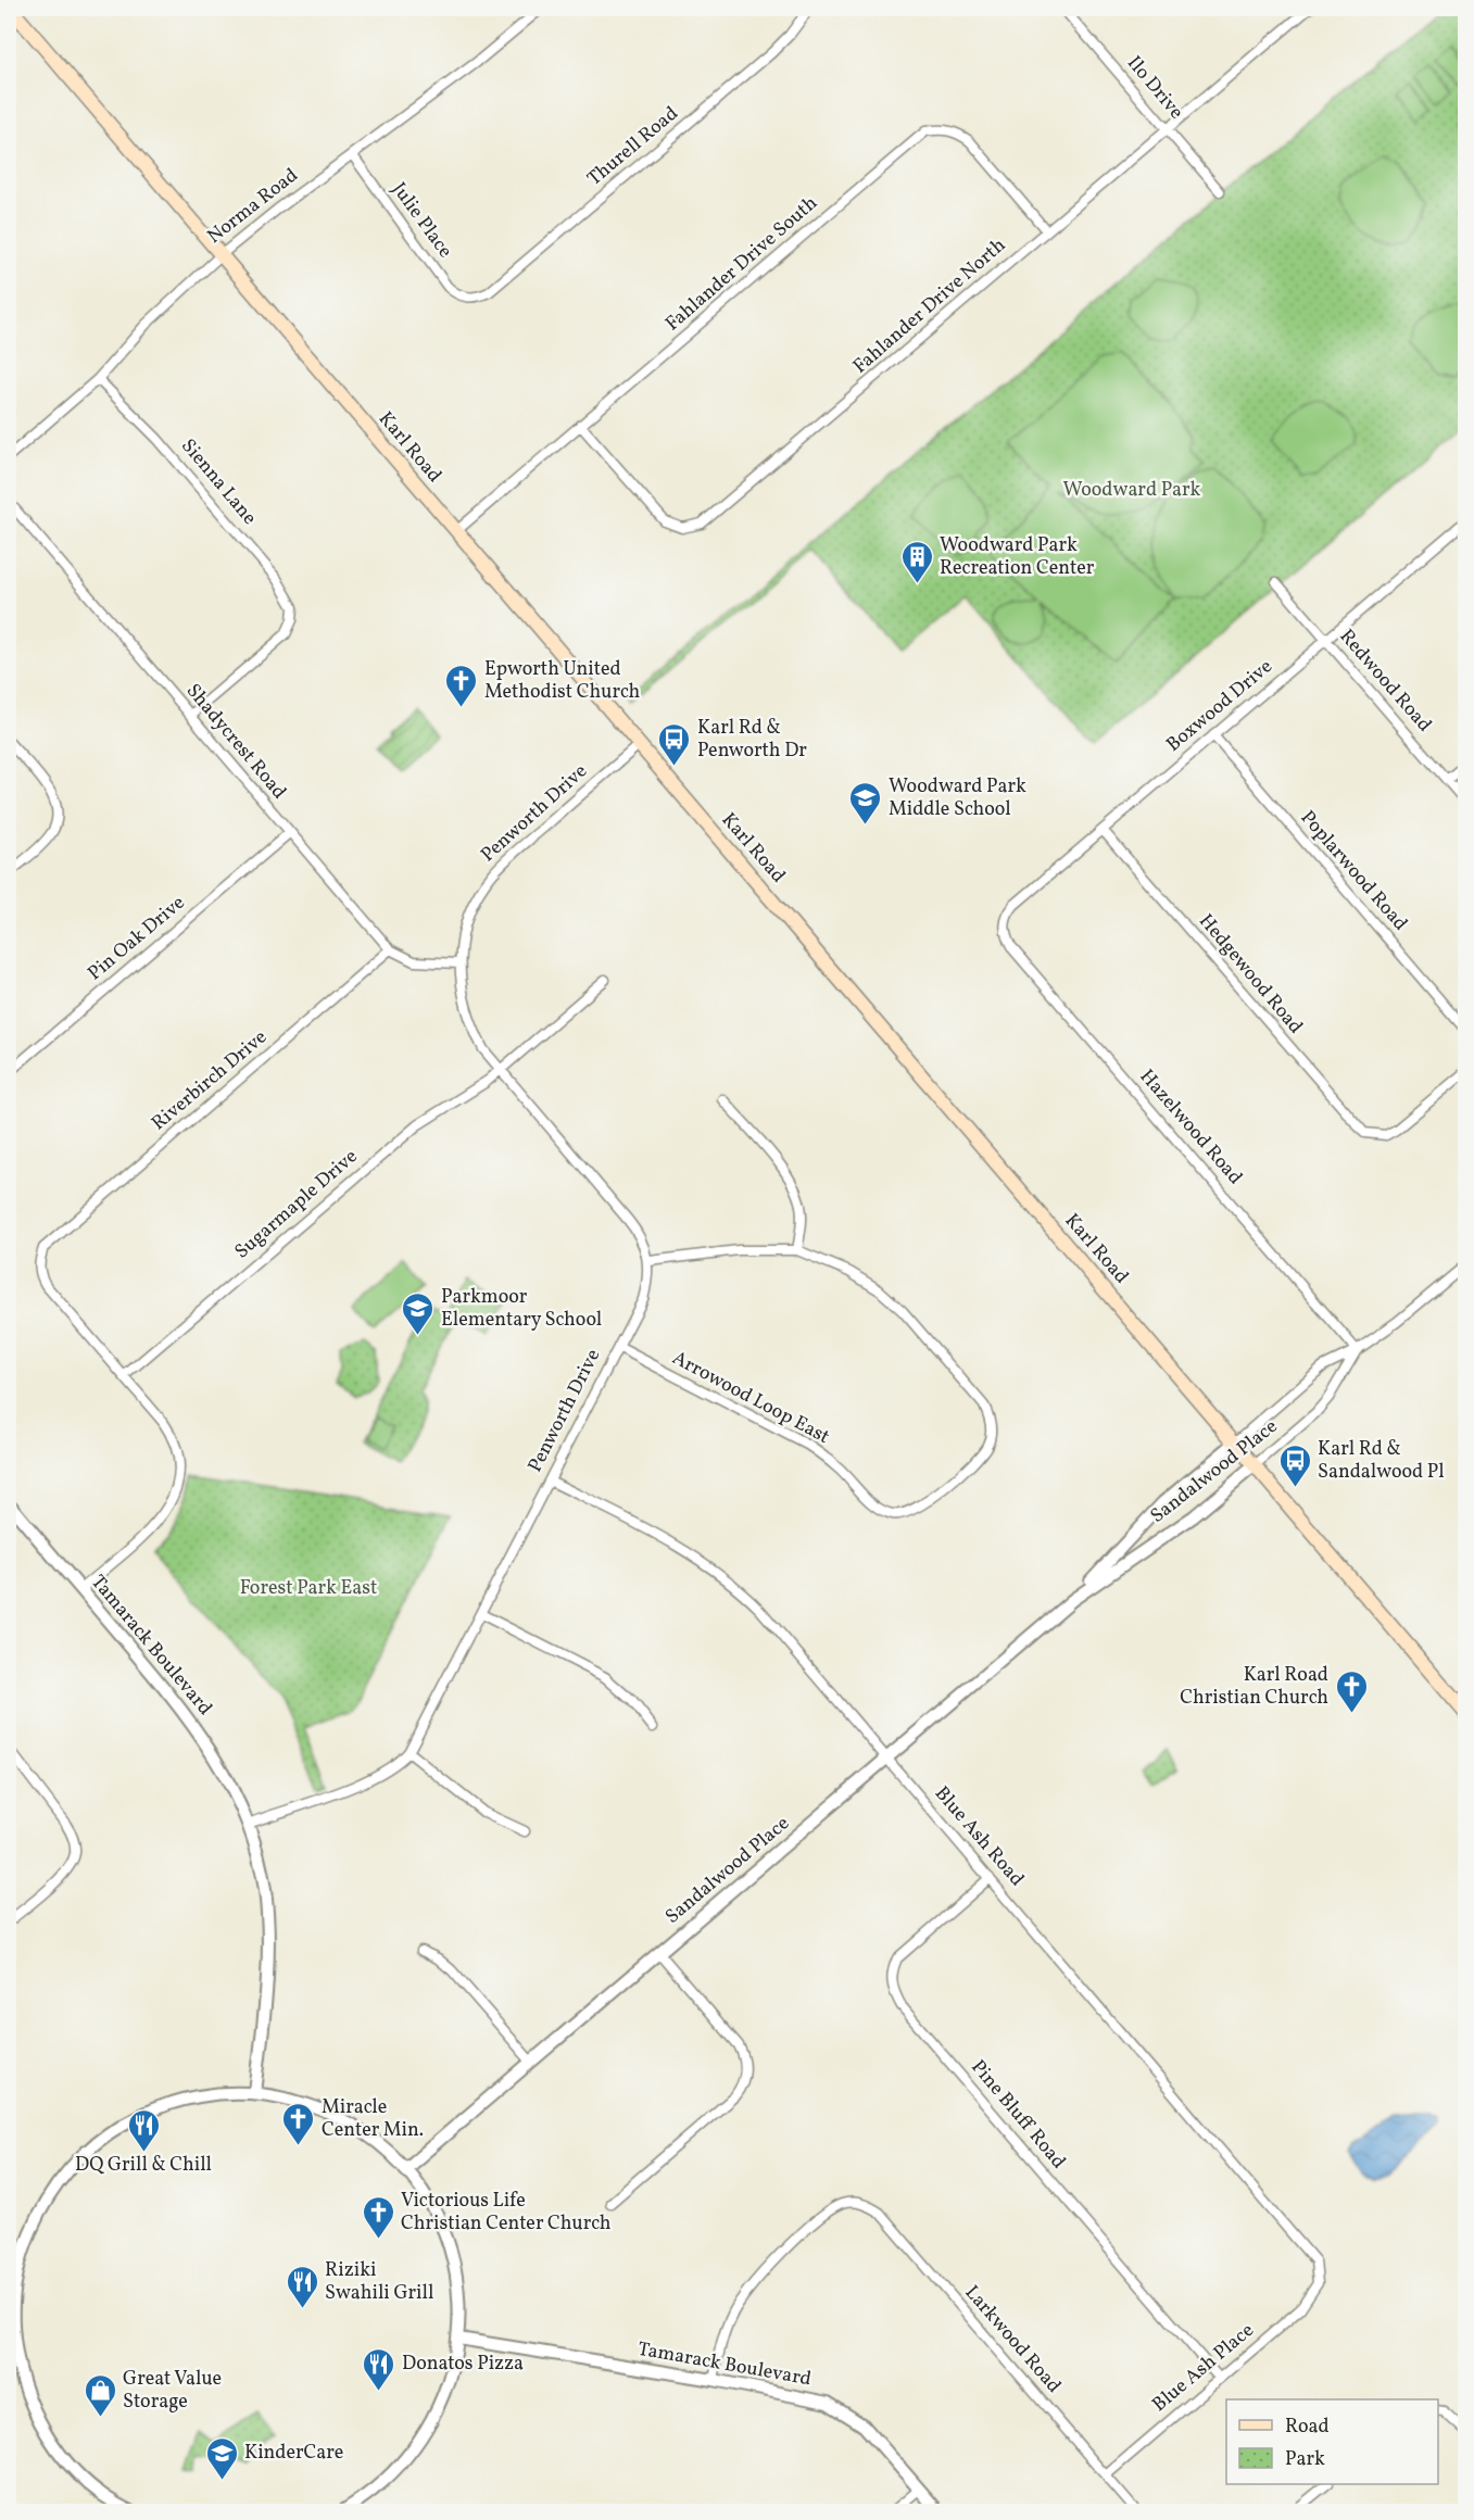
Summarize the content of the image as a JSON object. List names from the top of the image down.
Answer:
{
  "streets": {
    "main road": ["Karl Road"],
    "street": [
      "Ilo Drive",
      "Thurell Road",
      "Norma Road",
      "Julie Place",
      "Fahlander Drive South",
      "Fahlander Drive North",
      "Sienna Lane",
      "Redwood Road",
      "Boxwood Drive",
      "Shadycrest Road",
      "Penworth Drive",
      "Poplarwood Road",
      "Pin Oak Drive",
      "Hedgewood Road",
      "Riverbirch Drive",
      "Hazelwood Road",
      "Sugarmaple Drive",
      "Arrowood Loop East",
      "Sandalwood Place",
      "Tamarack Boulevard",
      "Blue Ash Road",
      "Pine Bluff Road",
      "Larkwood Road",
      "Blue Ash Place"
    ]
  },
  "crossings": [
    ["Ilo Drive", "Fahlander Drive North"],
    ["Thurell Road", "Julie Place"],
    ["Norma Road", "Julie Place"],
    ["Norma Road", "Karl Road"],
    ["Norma Road", "Sienna Lane"],
    ["Fahlander Drive South", "Fahlander Drive North"],
    ["Fahlander Drive South", "Karl Road"],
    ["Karl Road", "Penworth Drive"],
    ["Karl Road", "Sandalwood Place"],
    ["Sienna Lane", "Shadycrest Road"],
    ["Redwood Road", "Boxwood Drive"],
    ["Boxwood Drive", "Poplarwood Road"],
    ["Boxwood Drive", "Hedgewood Road"],
    ["Boxwood Drive", "Hazelwood Road"],
    ["Shadycrest Road", "Penworth Drive"],
    ["Shadycrest Road", "Pin Oak Drive"],
    ["Shadycrest Road", "Riverbirch Drive"],
    ["Penworth Drive", "Sugarmaple Drive"],
    ["Penworth Drive", "Arrowood Loop East"],
    ["Penworth Drive", "Tamarack Boulevard"],
    ["Penworth Drive", "Blue Ash Road"],
    ["Riverbirch Drive", "Sugarmaple Drive"],
    ["Hazelwood Road", "Sandalwood Place"],
    ["Sandalwood Place", "Blue Ash Road"],
    ["Tamarack Boulevard", "Larkwood Road"],
    ["Blue Ash Road", "Pine Bluff Road"],
    ["Blue Ash Road", "Blue Ash Place"],
    ["Pine Bluff Road", "Blue Ash Place"],
    ["Larkwood Road", "Blue Ash Place"]
  ],
  "parks": ["Woodward Park", "Forest Park East"],
  "places": {
    "building": ["Woodward Park Recreation Center"],
    "church": [
      "Epworth United Methodist Church",
      "Karl Road Christian Church",
      "Miracle Center Min.",
      "Victorious Life Christian Center Church"
    ],
    "bus stop": ["Karl Rd & Penworth Dr", "Karl Rd & Sandalwood Pl"],
    "school or university": ["Woodward Park Middle School", "Parkmoor Elementary School", "KinderCare"],
    "restaurant": ["DQ Grill & Chill", "Riziki Swahili Grill", "Donatos Pizza"],
    "shop": ["Great Value Storage"]
  },
  "legend": ["Road", "Park"]
}
